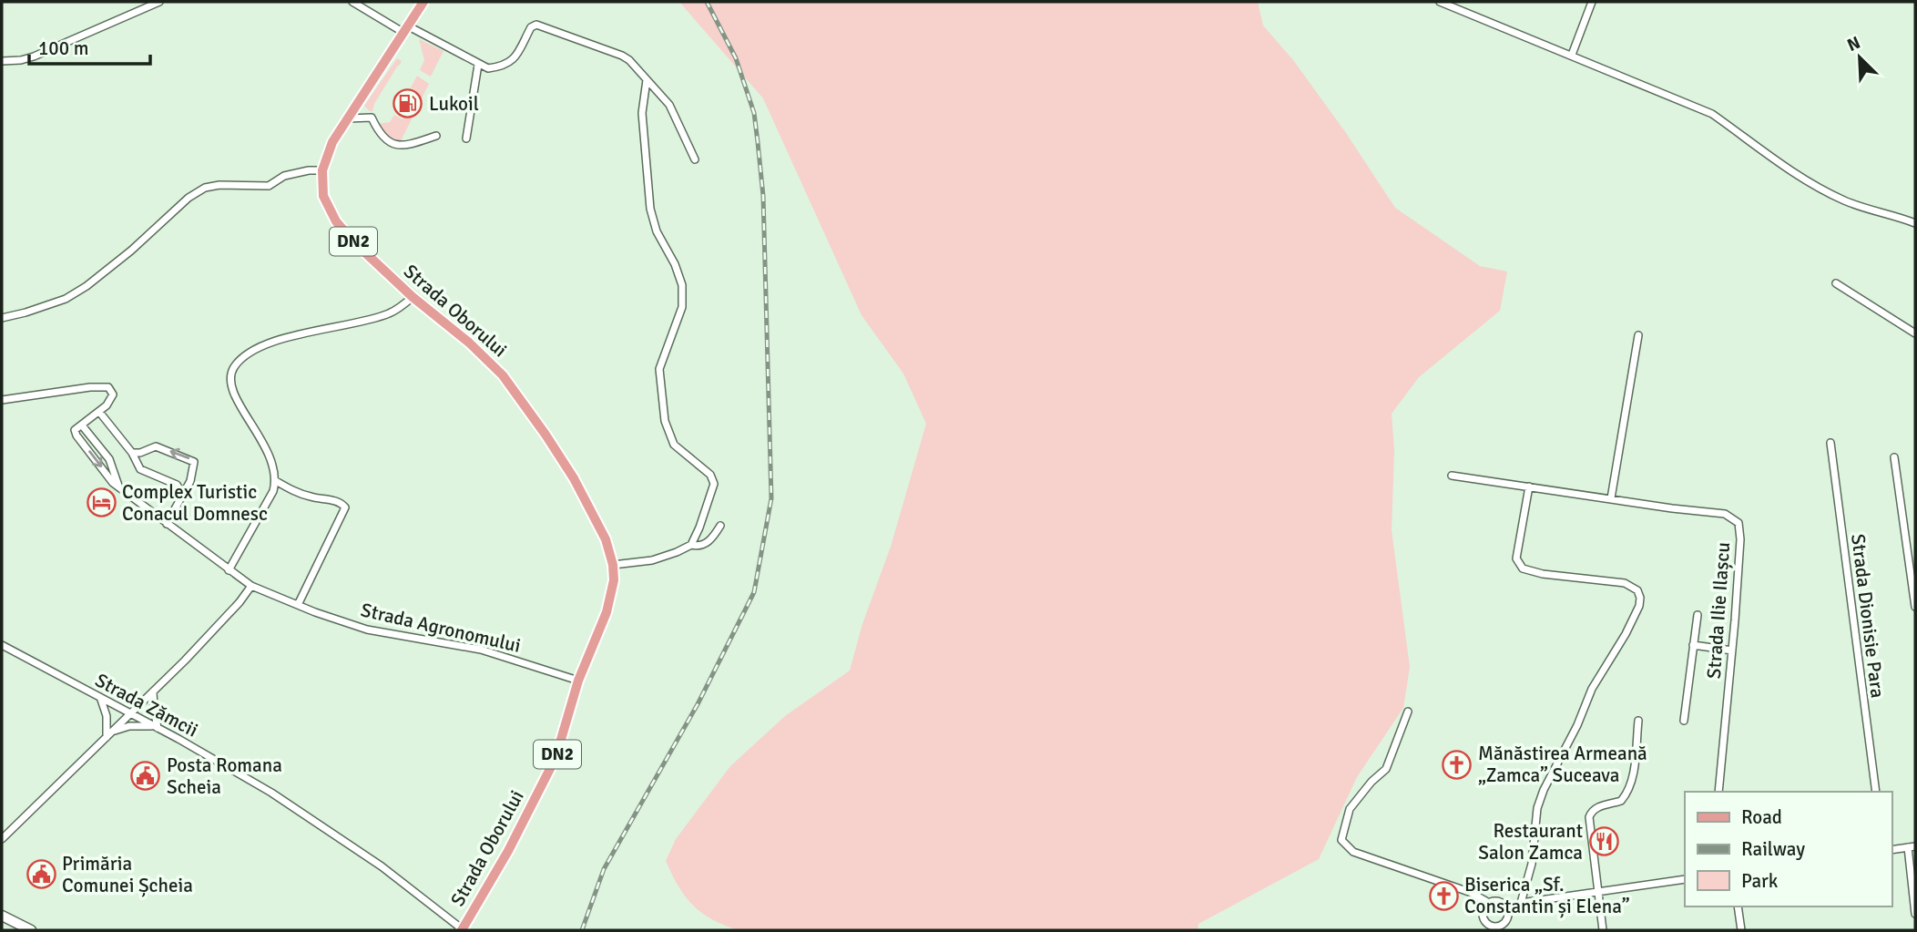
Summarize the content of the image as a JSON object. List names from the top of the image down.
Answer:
{
  "streets": {
    "main road": ["DN2", "Strada Oborului"],
    "street": [
      "Strada Ilie Ilașcu",
      "Strada Dionisie Para",
      "Strada Agronomului",
      "Strada Zămcii"
    ]
  },
  "crossings": [
    ["Strada Oborului", "Strada Agronomului"],
    ["Strada Oborului", "Strada Zămcii"]
  ],
  "places": {
    "fuel station": ["Lukoil"],
    "hotel": ["Complex Turistic Conacul Domnesc"],
    "church": ["Mănăstirea Armeană „Zamca” Suceava", "Biserica „Sf. Constantin și Elena”"],
    "public building": ["Posta Romana Scheia", "Primăria Comunei Șcheia"],
    "restaurant": ["Restaurant Salon Zamca"]
  },
  "legend": ["Road", "Railway", "Park"],
  "scale_bar": "100 m",
  "north": "top left"
}
